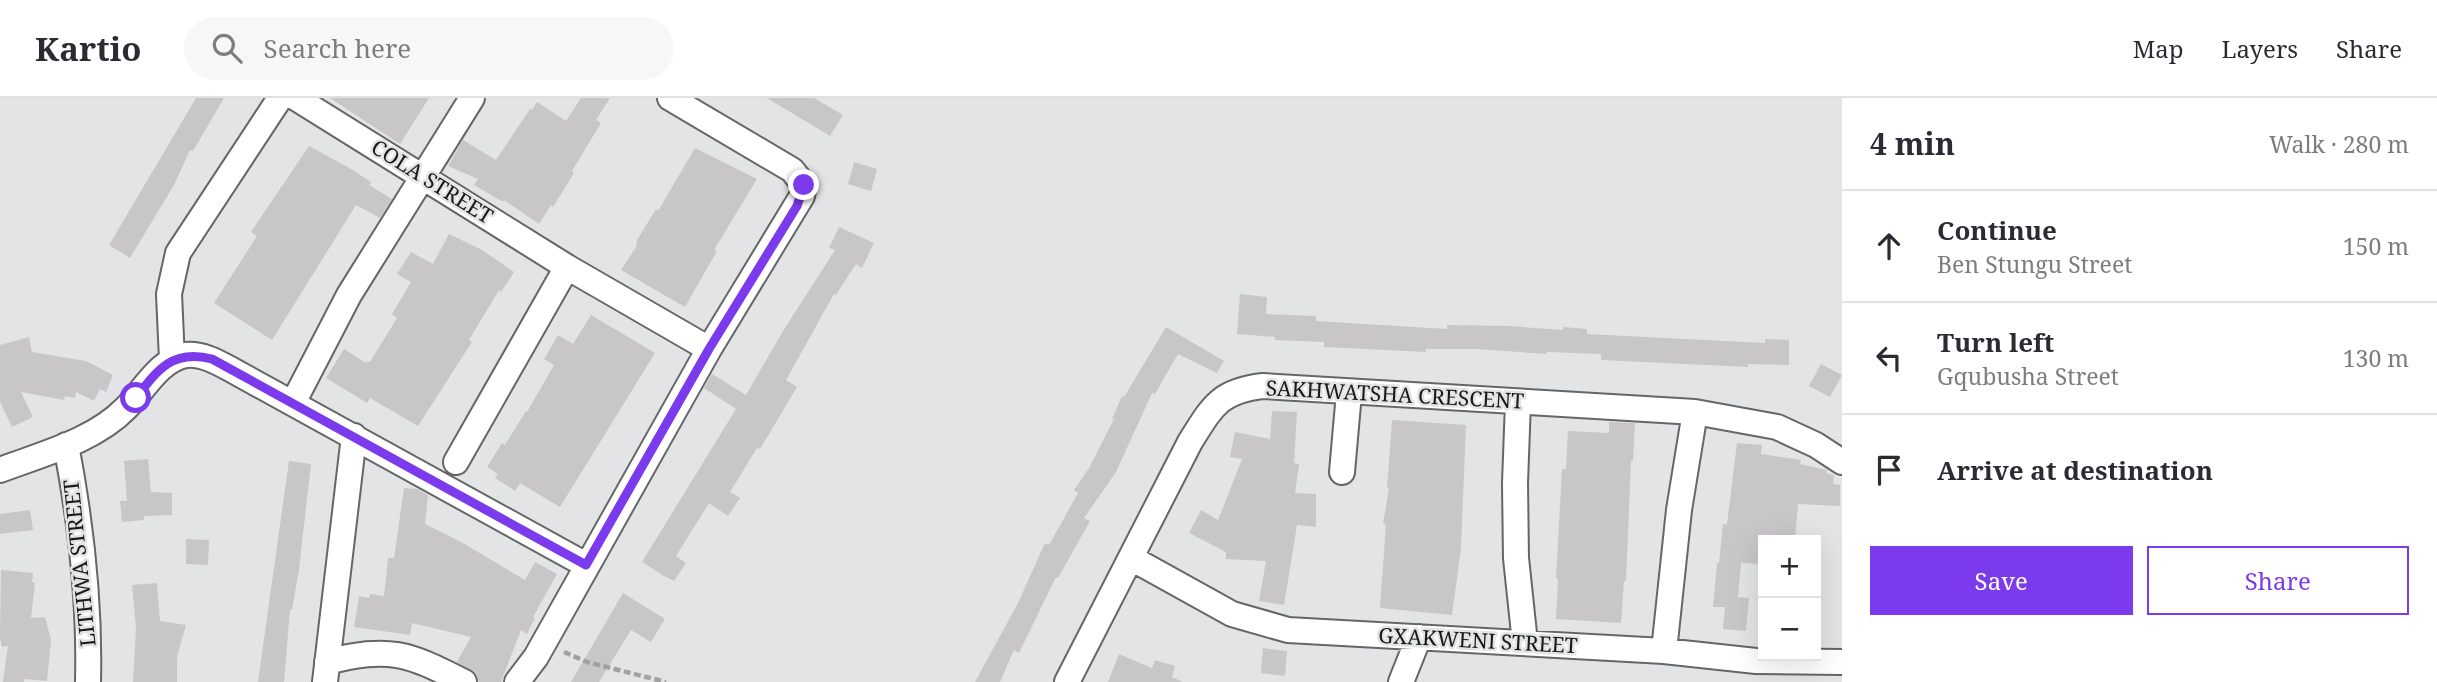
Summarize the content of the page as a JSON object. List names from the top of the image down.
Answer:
{
  "streets": {
    "street": [
      "COLA STREET",
      "SAKHWATSHA CRESCENT",
      "LITHWA STREET",
      "GXAKWENI STREET"
    ]
  },
  "crossings": [
    ["SAKHWATSHA CRESCENT", "GXAKWENI STREET"]
  ],
  "page": {
    "header": "Kartio",
    "search": "Search here",
    "nav": ["Map", "Layers", "Share"],
    "heading": ["4 min", "Walk · 280 m"],
    "list": [
      ["Continue", "Ben Stungu Street", "150 m"],
      ["Turn left", "Gqubusha Street", "130 m"],
      "Arrive at destination"
    ],
    "buttons": ["Save", "Share"],
    "map_buttons": ["+", "−"]
  }
}
